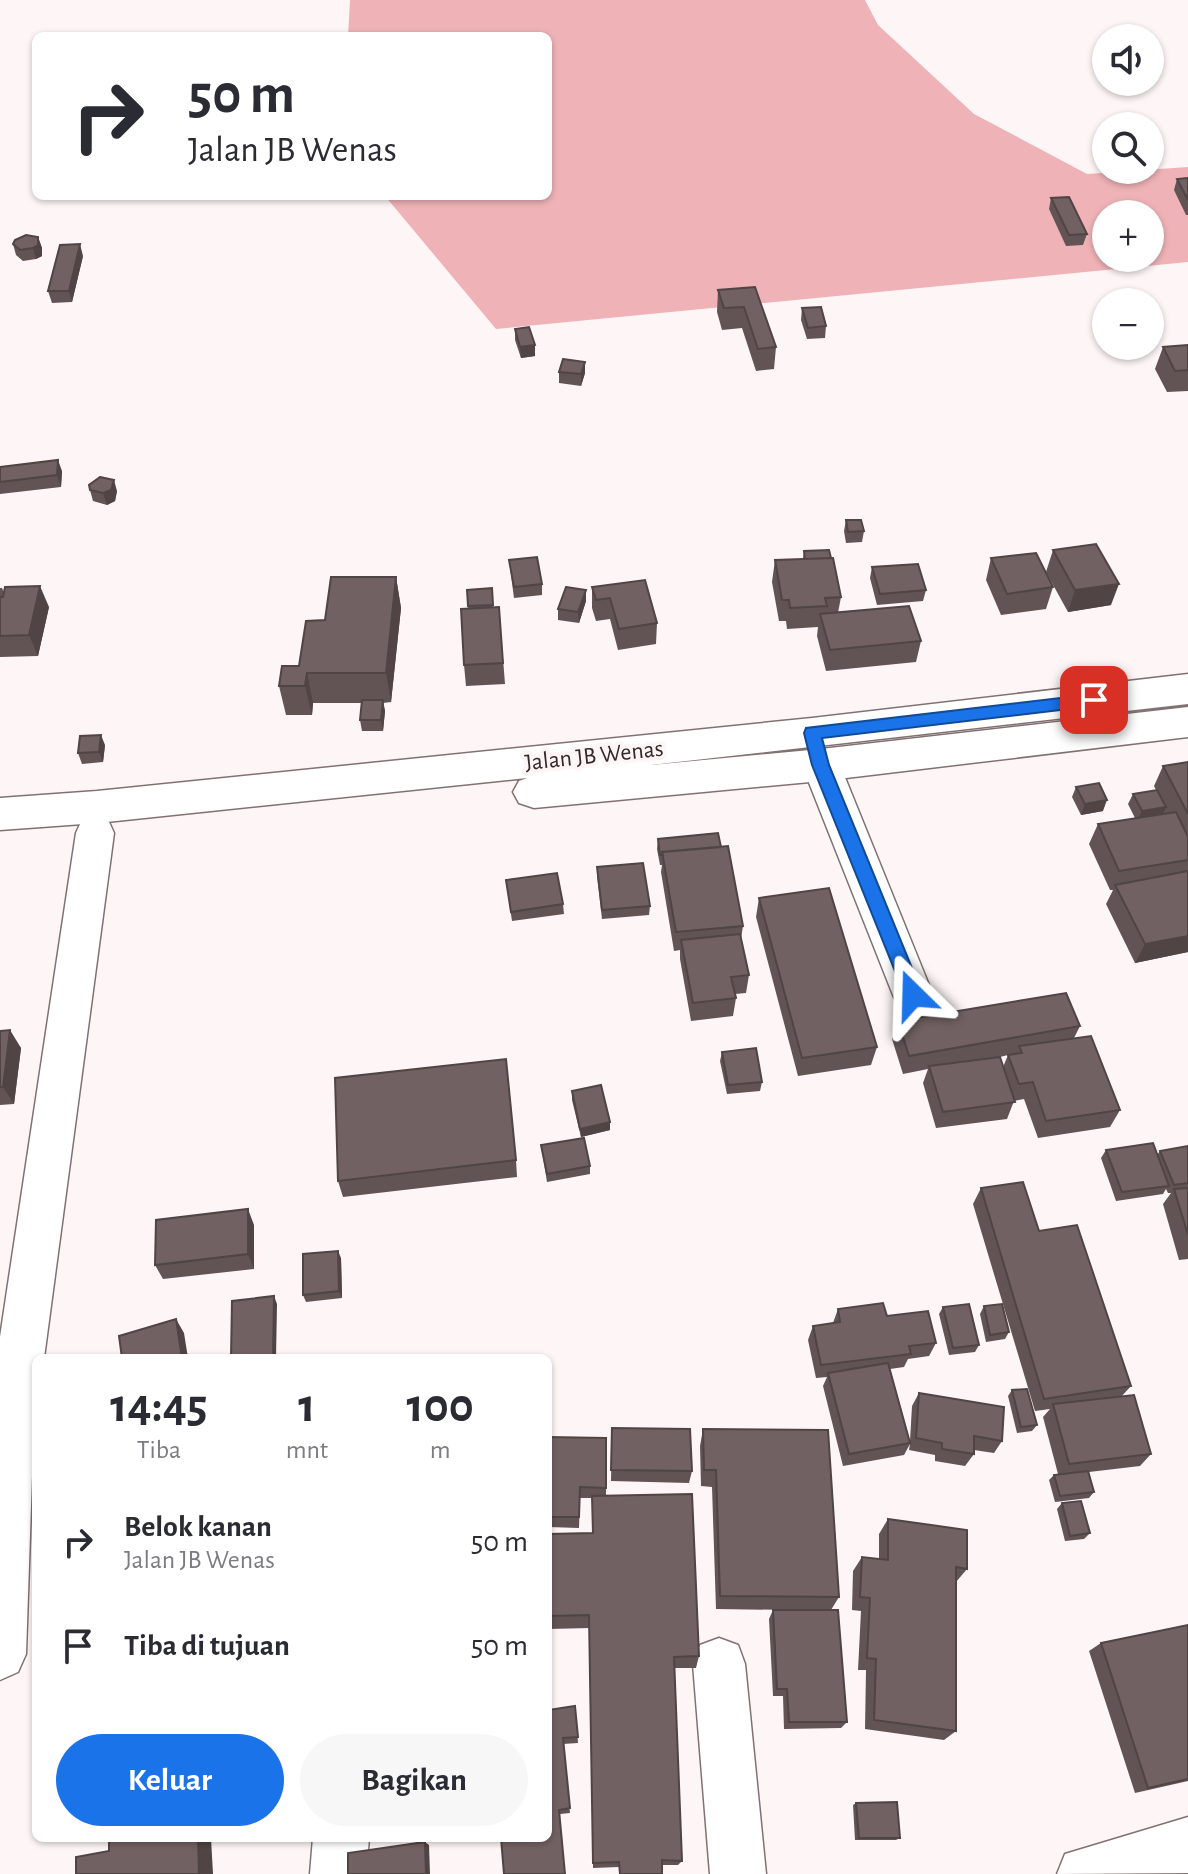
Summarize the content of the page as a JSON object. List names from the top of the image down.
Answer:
{
  "streets": {
    "main road": ["Jalan JB Wenas"]
  },
  "page": {
    "map_buttons": ["+", "−"],
    "turn": ["50 m", "Jalan JB Wenas"],
    "eta": [
      "14:45",
      "Tiba",
      "1",
      "mnt",
      "100",
      "m"
    ],
    "list": [
      {
        "name": "Belok kanan",
        "note": "Jalan JB Wenas",
        "value": "50 m"
      },
      {
        "name": "Tiba di tujuan",
        "value": "50 m"
      }
    ],
    "buttons": ["Keluar", "Bagikan"]
  }
}
